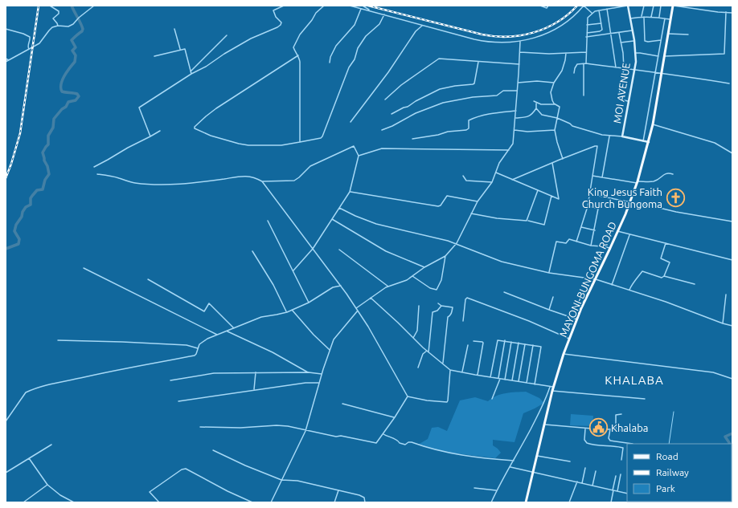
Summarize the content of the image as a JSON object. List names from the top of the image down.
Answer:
{
  "streets": {
    "main road": ["MAYONI-BUNGOMA ROAD"],
    "street": ["MOI AVENUE"]
  },
  "crossings": [
    ["MOI AVENUE", "MAYONI-BUNGOMA ROAD"]
  ],
  "districts": ["KHALABA"],
  "places": {
    "church": ["King Jesus Faith Church Bungoma"],
    "public building": ["Khalaba"]
  },
  "legend": ["Road", "Railway", "Park"]
}
